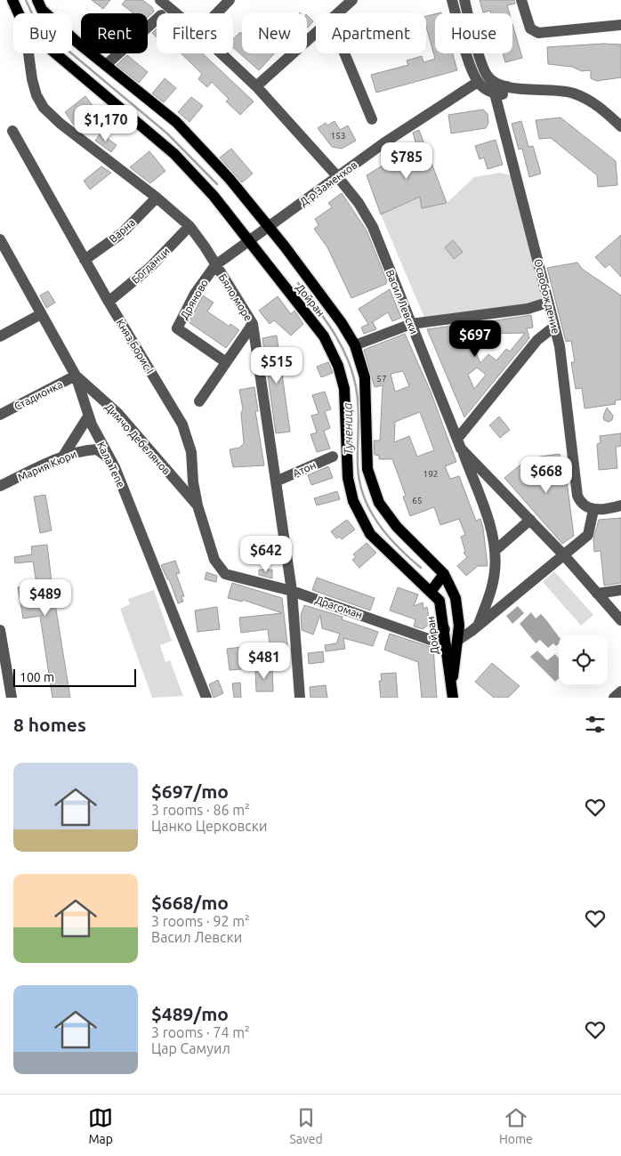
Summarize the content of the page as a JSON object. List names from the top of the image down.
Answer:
{
  "streets": {
    "main road": ["Дойран"],
    "street": [
      "Д-р Заменхов",
      "Варна",
      "Богданци",
      "Освобождение",
      "Бяло море",
      "Дряново",
      "Васил Левски",
      "Княз Борис I",
      "Стадионка",
      "Димчо Дебелянов",
      "Кала Тепе",
      "Мария Кюри",
      "Атон",
      "Драгоман"
    ]
  },
  "crossings": [
    ["Д-р Заменхов", "Бяло море"],
    ["Д-р Заменхов", "Дряново"],
    ["Д-р Заменхов", "Дойран"],
    ["Д-р Заменхов", "Васил Левски"],
    ["Варна", "Бяло море"],
    ["Варна", "Княз Борис I"],
    ["Богданци", "Бяло море"],
    ["Богданци", "Княз Борис I"],
    ["Бяло море", "Дряново"],
    ["Бяло море", "Атон"],
    ["Бяло море", "Драгоман"],
    ["Дойран", "Драгоман"],
    ["Княз Борис I", "Димчо Дебелянов"],
    ["Княз Борис I", "Драгоман"],
    ["Стадионка", "Димчо Дебелянов"],
    ["Стадионка", "Кала Тепе"],
    ["Димчо Дебелянов", "Кала Тепе"],
    ["Кала Тепе", "Мария Кюри"]
  ],
  "water": ["Тученица"],
  "house_numbers": [
    "153",
    "57",
    "192",
    "65"
  ],
  "scale_bar": "100 m",
  "page": {
    "chip": [
      "Buy",
      "Rent",
      "Filters",
      "New",
      "Apartment",
      "House"
    ],
    "price": [
      "$1,170",
      "$785",
      "$697",
      "$515",
      "$668",
      "$642",
      "$489",
      "$481"
    ],
    "scale": "100 m",
    "heading": "8 homes",
    "list": [
      {
        "name": "$697/mo",
        "note": "3 rooms · 86 m² · Цанко Церковски"
      },
      {
        "name": "$668/mo",
        "note": "3 rooms · 92 m² · Васил Левски"
      },
      {
        "name": "$489/mo",
        "note": "3 rooms · 74 m² · Цар Самуил"
      }
    ],
    "tabs": ["Map", "Saved", "Home"]
  }
}
